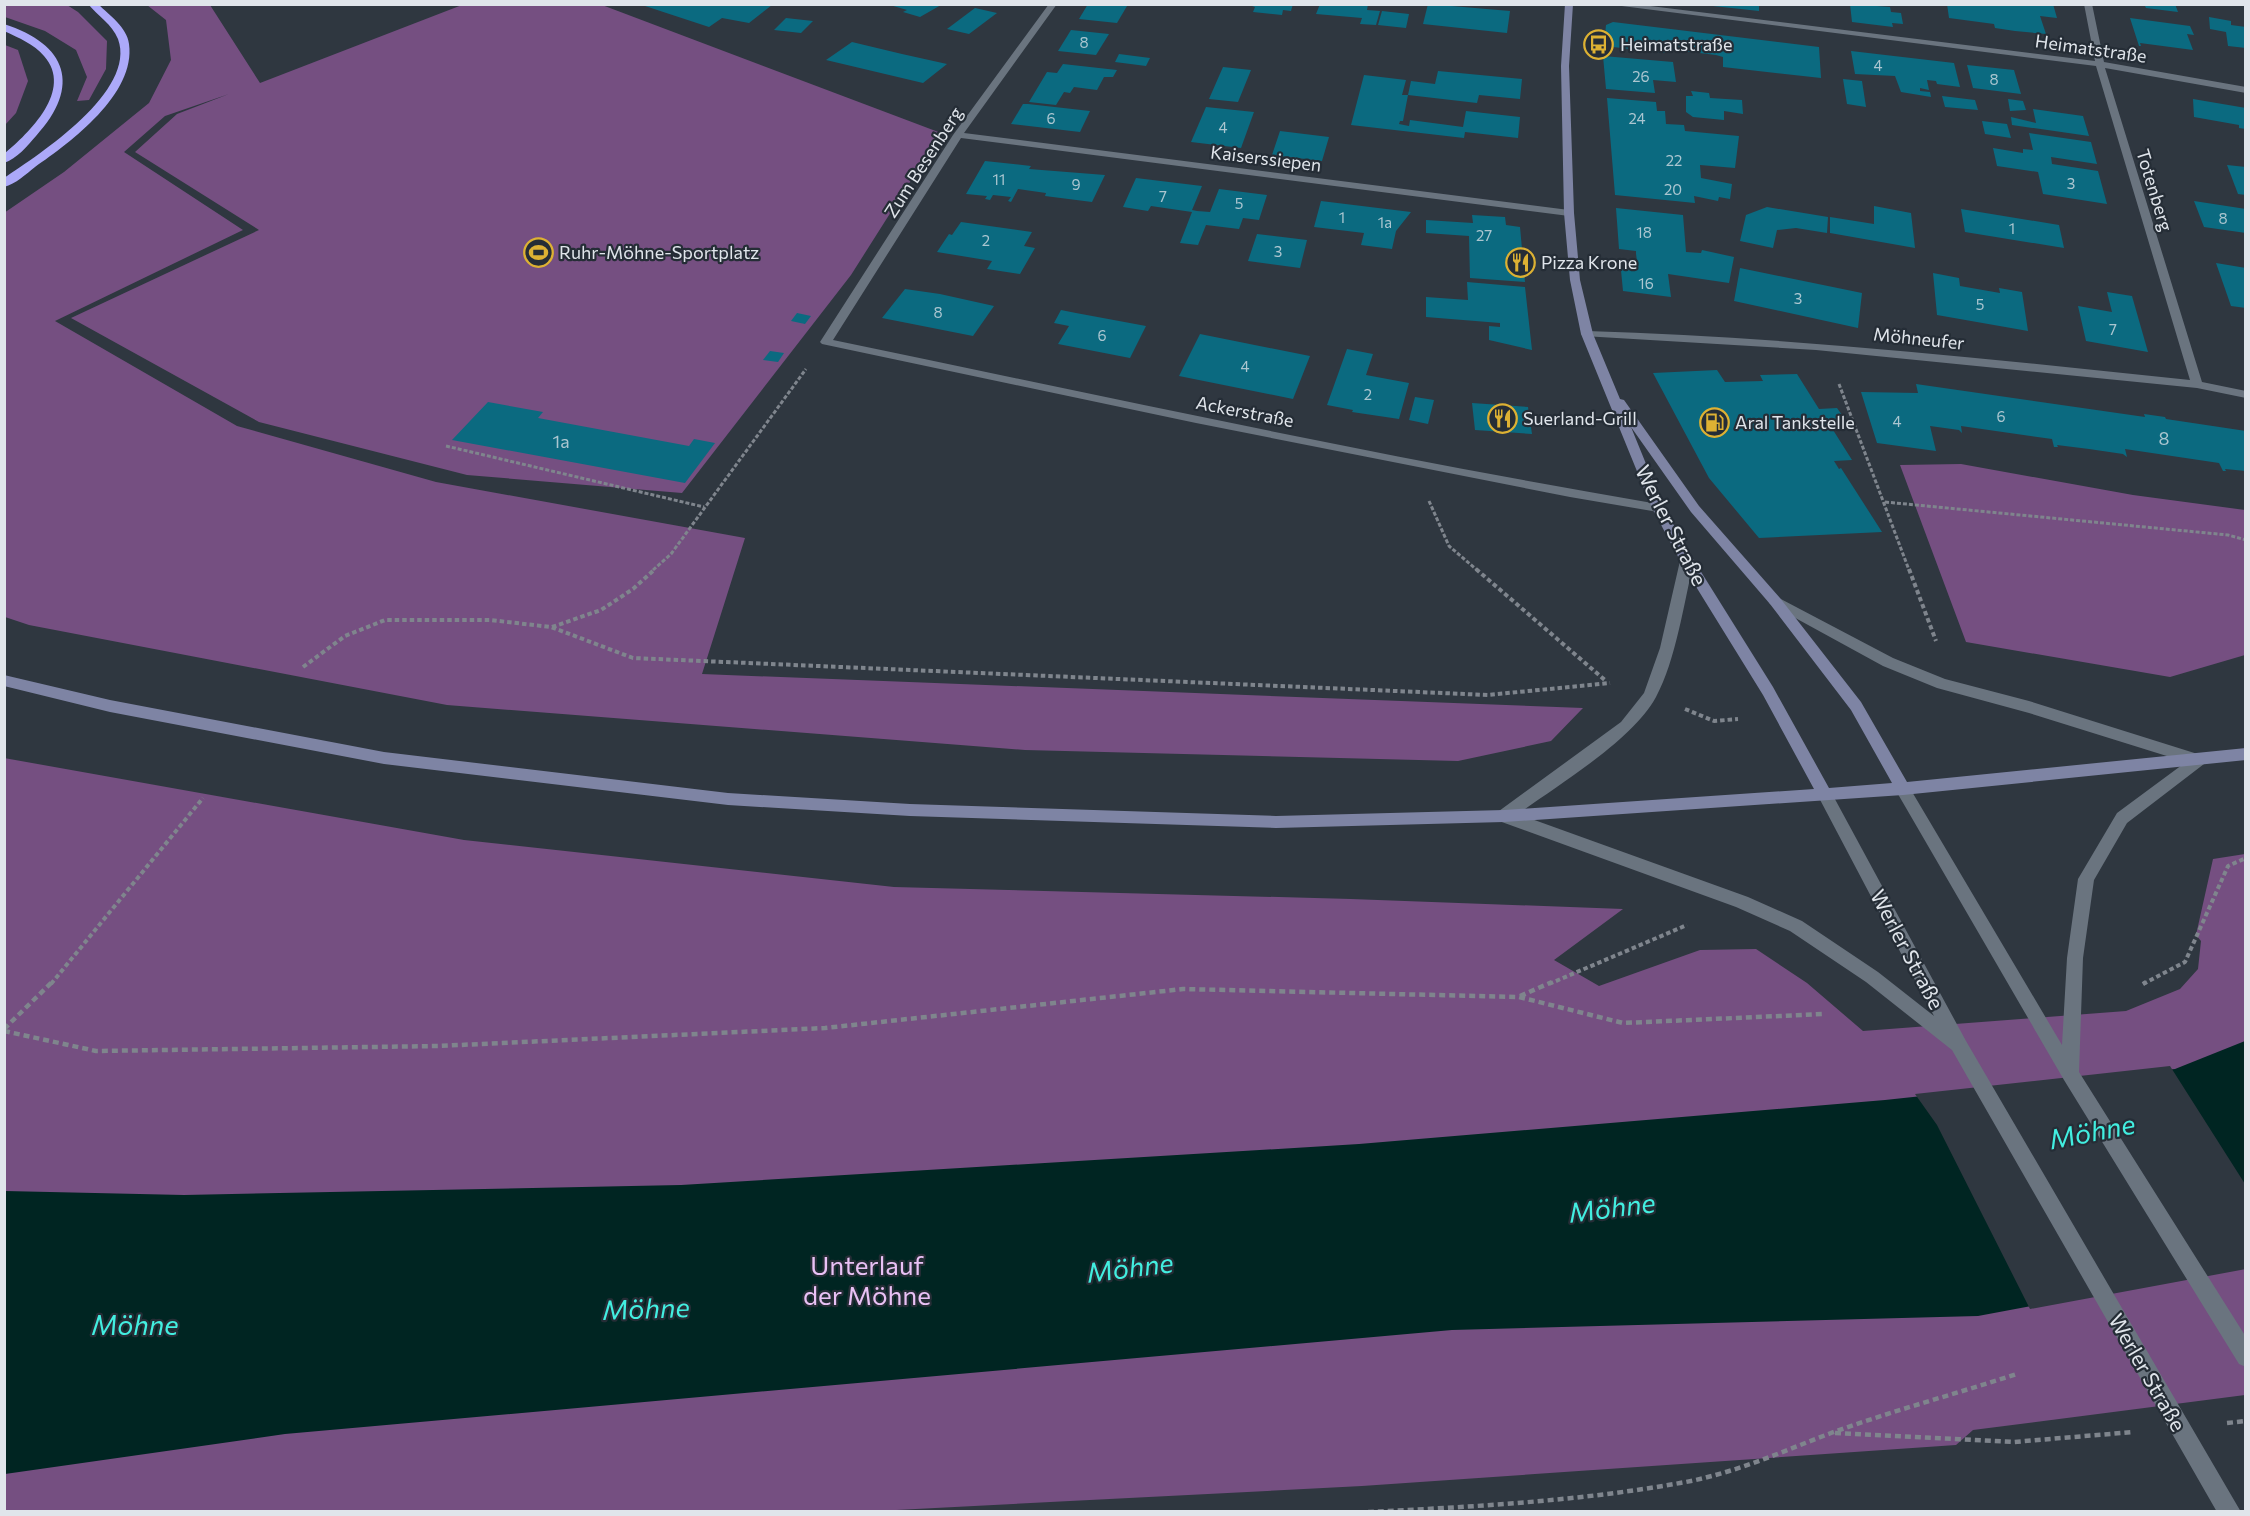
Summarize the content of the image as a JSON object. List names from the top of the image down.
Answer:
{
  "streets": {
    "main road": ["Werler Straße"],
    "street": [
      "Heimatstraße",
      "Kaiserssiepen",
      "Zum Besenberg",
      "Totenberg",
      "Möhneufer",
      "Ackerstraße"
    ]
  },
  "crossings": [
    ["Heimatstraße", "Totenberg"],
    ["Kaiserssiepen", "Zum Besenberg"],
    ["Kaiserssiepen", "Werler Straße"],
    ["Zum Besenberg", "Ackerstraße"],
    ["Totenberg", "Möhneufer"],
    ["Möhneufer", "Werler Straße"],
    ["Ackerstraße", "Werler Straße"]
  ],
  "water": ["Möhne"],
  "parks": ["Unterlauf der Möhne"],
  "places": {
    "bus stop": ["Heimatstraße"],
    "sports": ["Ruhr-Möhne-Sportplatz"],
    "restaurant": ["Pizza Krone", "Suerland-Grill"],
    "fuel station": ["Aral Tankstelle"]
  },
  "house_numbers": [
    "8",
    "4",
    "26",
    "8",
    "6",
    "24",
    "4",
    "22",
    "11",
    "3",
    "9",
    "20",
    "7",
    "5",
    "1",
    "8",
    "1a",
    "1",
    "18",
    "27",
    "2",
    "3",
    "16",
    "3",
    "5",
    "8",
    "7",
    "6",
    "4",
    "2",
    "6",
    "4",
    "8",
    "1a"
  ]
}
